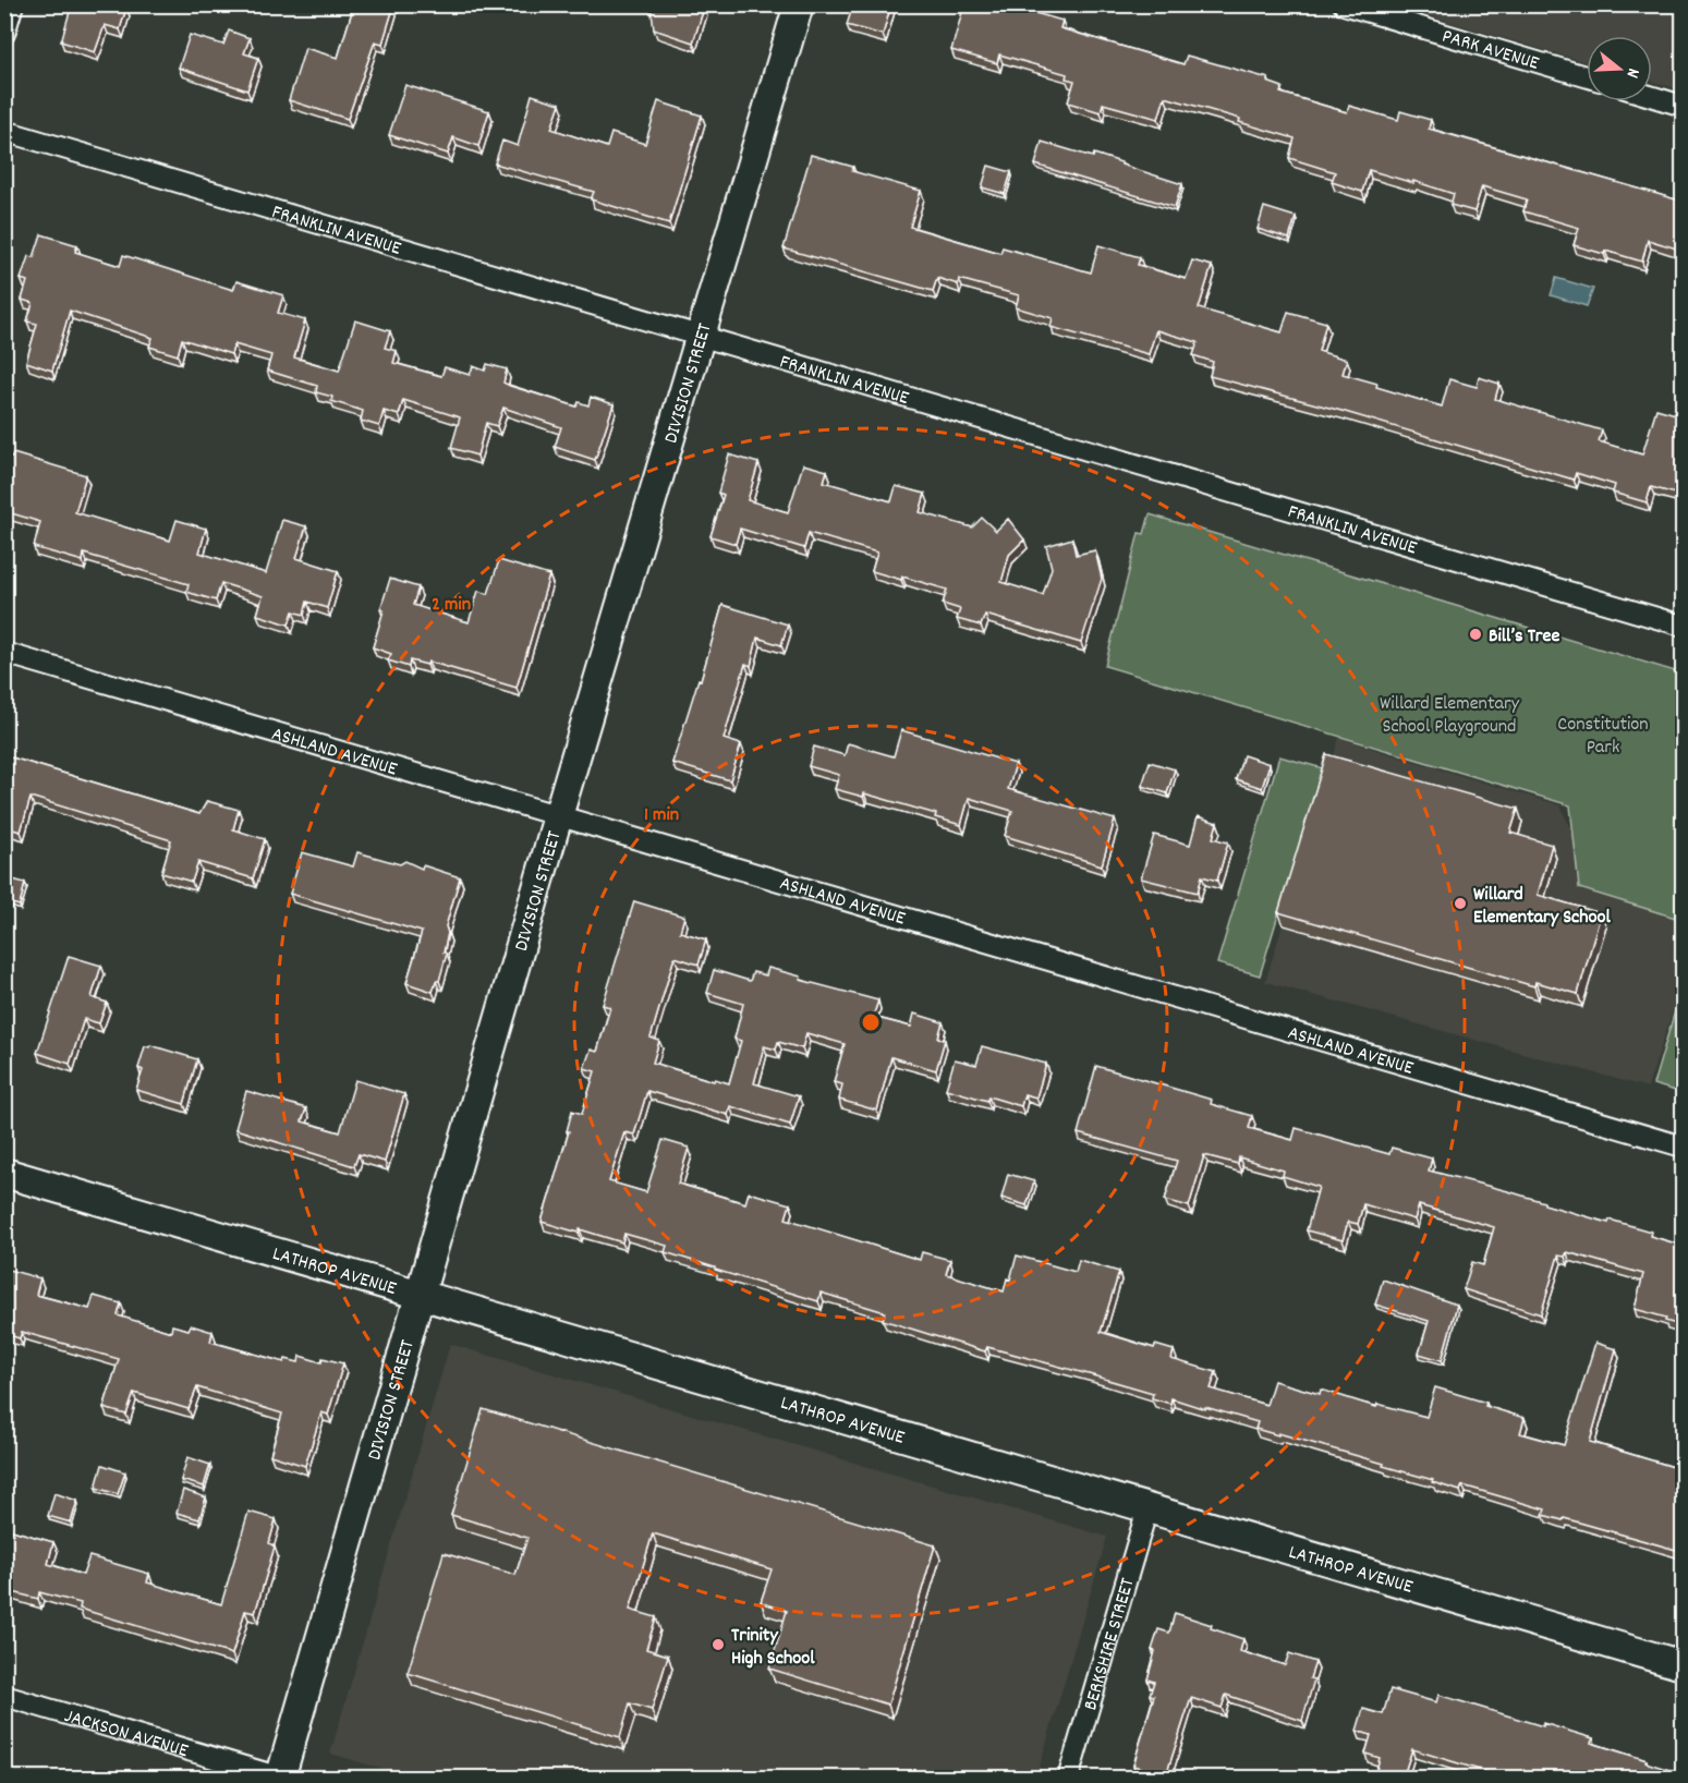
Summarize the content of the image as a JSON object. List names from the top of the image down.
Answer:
{
  "streets": {
    "street": [
      "PARK AVENUE",
      "FRANKLIN AVENUE",
      "DIVISION STREET",
      "ASHLAND AVENUE",
      "LATHROP AVENUE",
      "BERKSHIRE STREET",
      "JACKSON AVENUE"
    ]
  },
  "crossings": [
    ["FRANKLIN AVENUE", "DIVISION STREET"],
    ["DIVISION STREET", "ASHLAND AVENUE"],
    ["DIVISION STREET", "LATHROP AVENUE"],
    ["DIVISION STREET", "JACKSON AVENUE"],
    ["LATHROP AVENUE", "BERKSHIRE STREET"]
  ],
  "parks": ["Willard Elementary School Playground", "Constitution Park"],
  "places": ["Bill’s Tree", "Willard Elementary School", "Trinity High School"],
  "north": "right",
  "rings": ["2 min", "1 min"]
}
